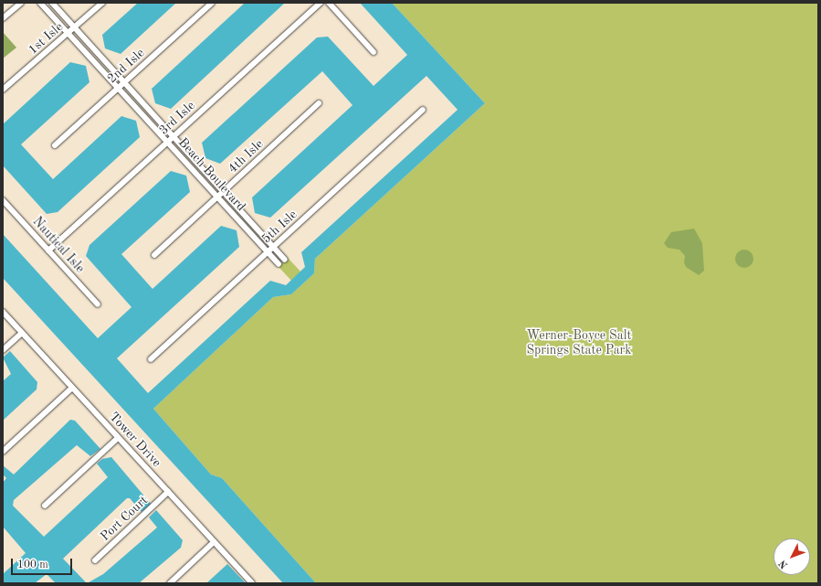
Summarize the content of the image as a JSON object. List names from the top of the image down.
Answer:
{
  "streets": {
    "street": [
      "1st Isle",
      "2nd Isle",
      "3rd Isle",
      "4th Isle",
      "Beach Boulevard",
      "5th Isle",
      "Nautical Isle",
      "Tower Drive",
      "Port Court"
    ]
  },
  "crossings": [
    ["1st Isle", "Beach Boulevard"],
    ["2nd Isle", "Beach Boulevard"],
    ["3rd Isle", "Beach Boulevard"],
    ["3rd Isle", "Nautical Isle"],
    ["4th Isle", "Beach Boulevard"],
    ["Beach Boulevard", "5th Isle"],
    ["Tower Drive", "Port Court"]
  ],
  "parks": ["Werner-Boyce Salt Springs State Park"],
  "scale_bar": "100 m",
  "north": "bottom left"
}
